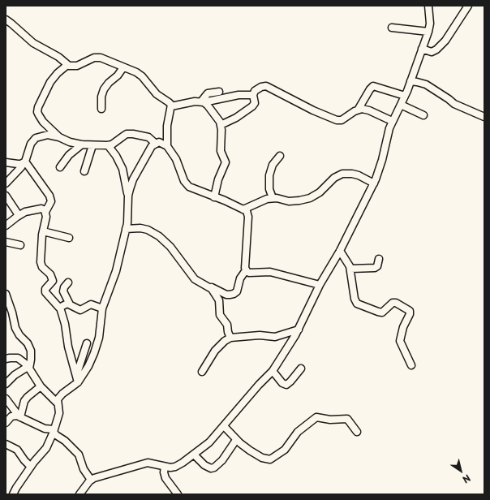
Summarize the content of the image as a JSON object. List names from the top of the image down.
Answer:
{
  "north": "bottom right"
}
